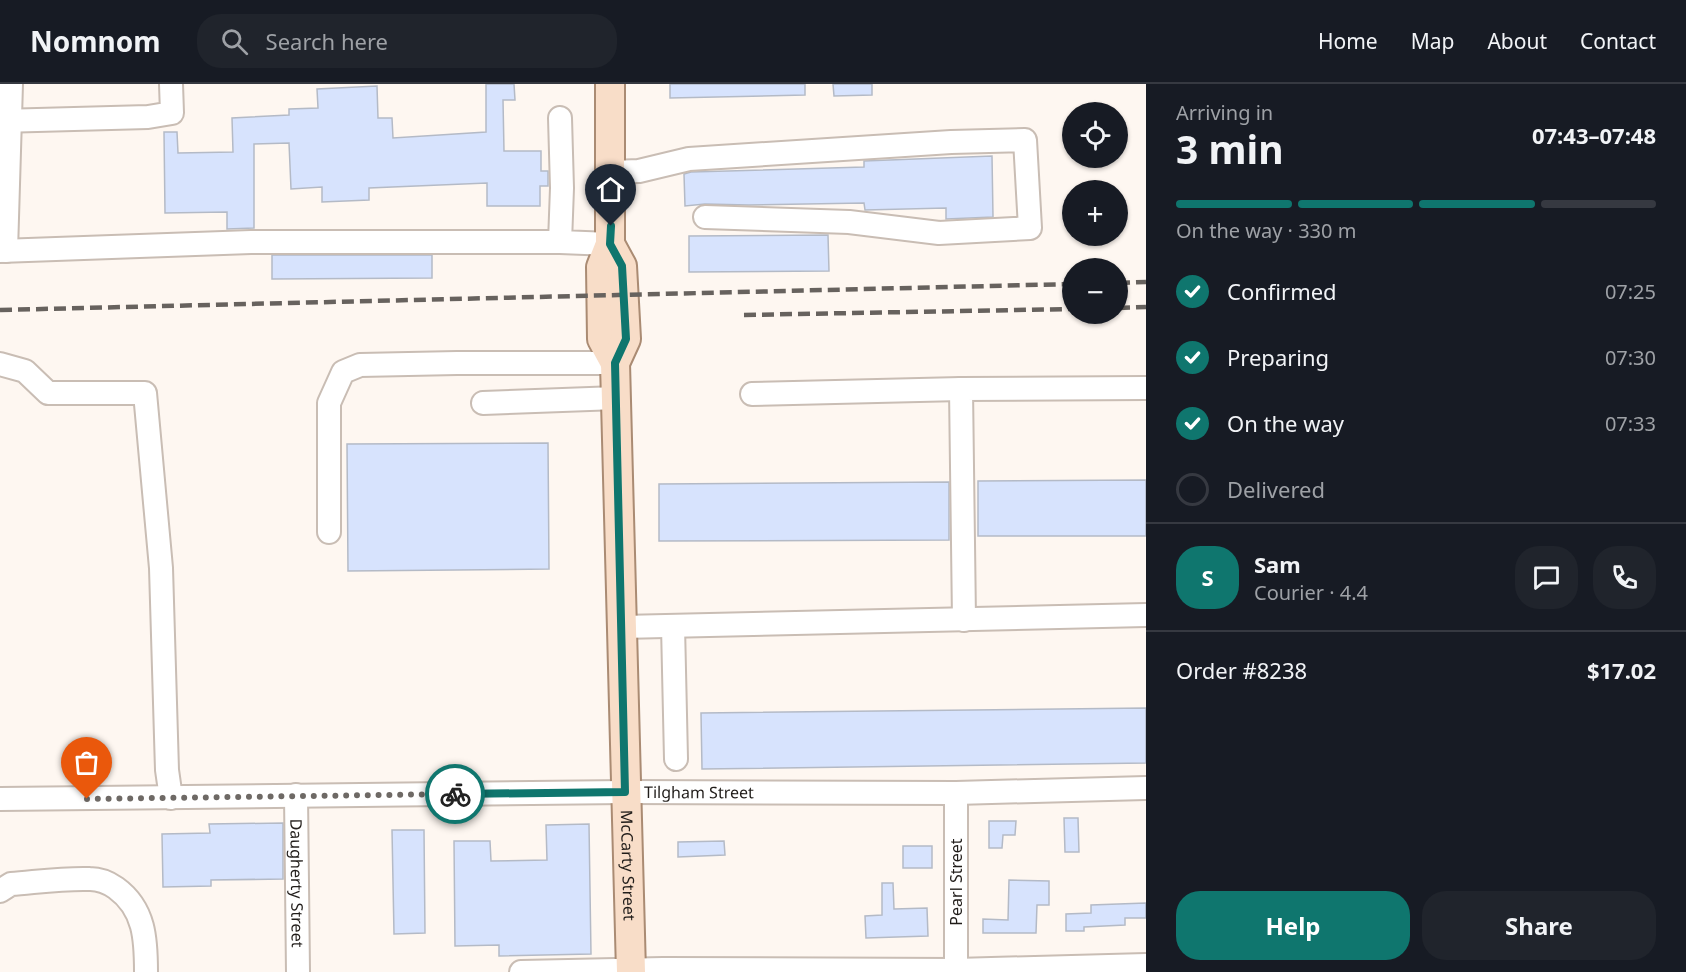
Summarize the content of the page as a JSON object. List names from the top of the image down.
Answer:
{
  "streets": {
    "main road": ["McCarty Street"],
    "street": ["Tilgham Street", "Pearl Street", "Daugherty Street"]
  },
  "crossings": [
    ["Tilgham Street", "McCarty Street"],
    ["Tilgham Street", "Pearl Street"],
    ["Tilgham Street", "Daugherty Street"]
  ],
  "page": {
    "header": "Nomnom",
    "search": "Search here",
    "nav": [
      "Home",
      "Map",
      "About",
      "Contact"
    ],
    "heading": ["3 min", "Arriving in", "07:43–07:48"],
    "panel": [
      "Sam",
      "Courier · 4.4",
      "Order #8238",
      "$17.02"
    ],
    "map_buttons": ["+", "−"],
    "bar": "On the way · 330 m",
    "list": [
      ["Confirmed", "07:25"],
      ["Preparing", "07:30"],
      ["On the way", "07:33"],
      "Delivered"
    ],
    "round": "S",
    "buttons": ["Help", "Share"]
  }
}
